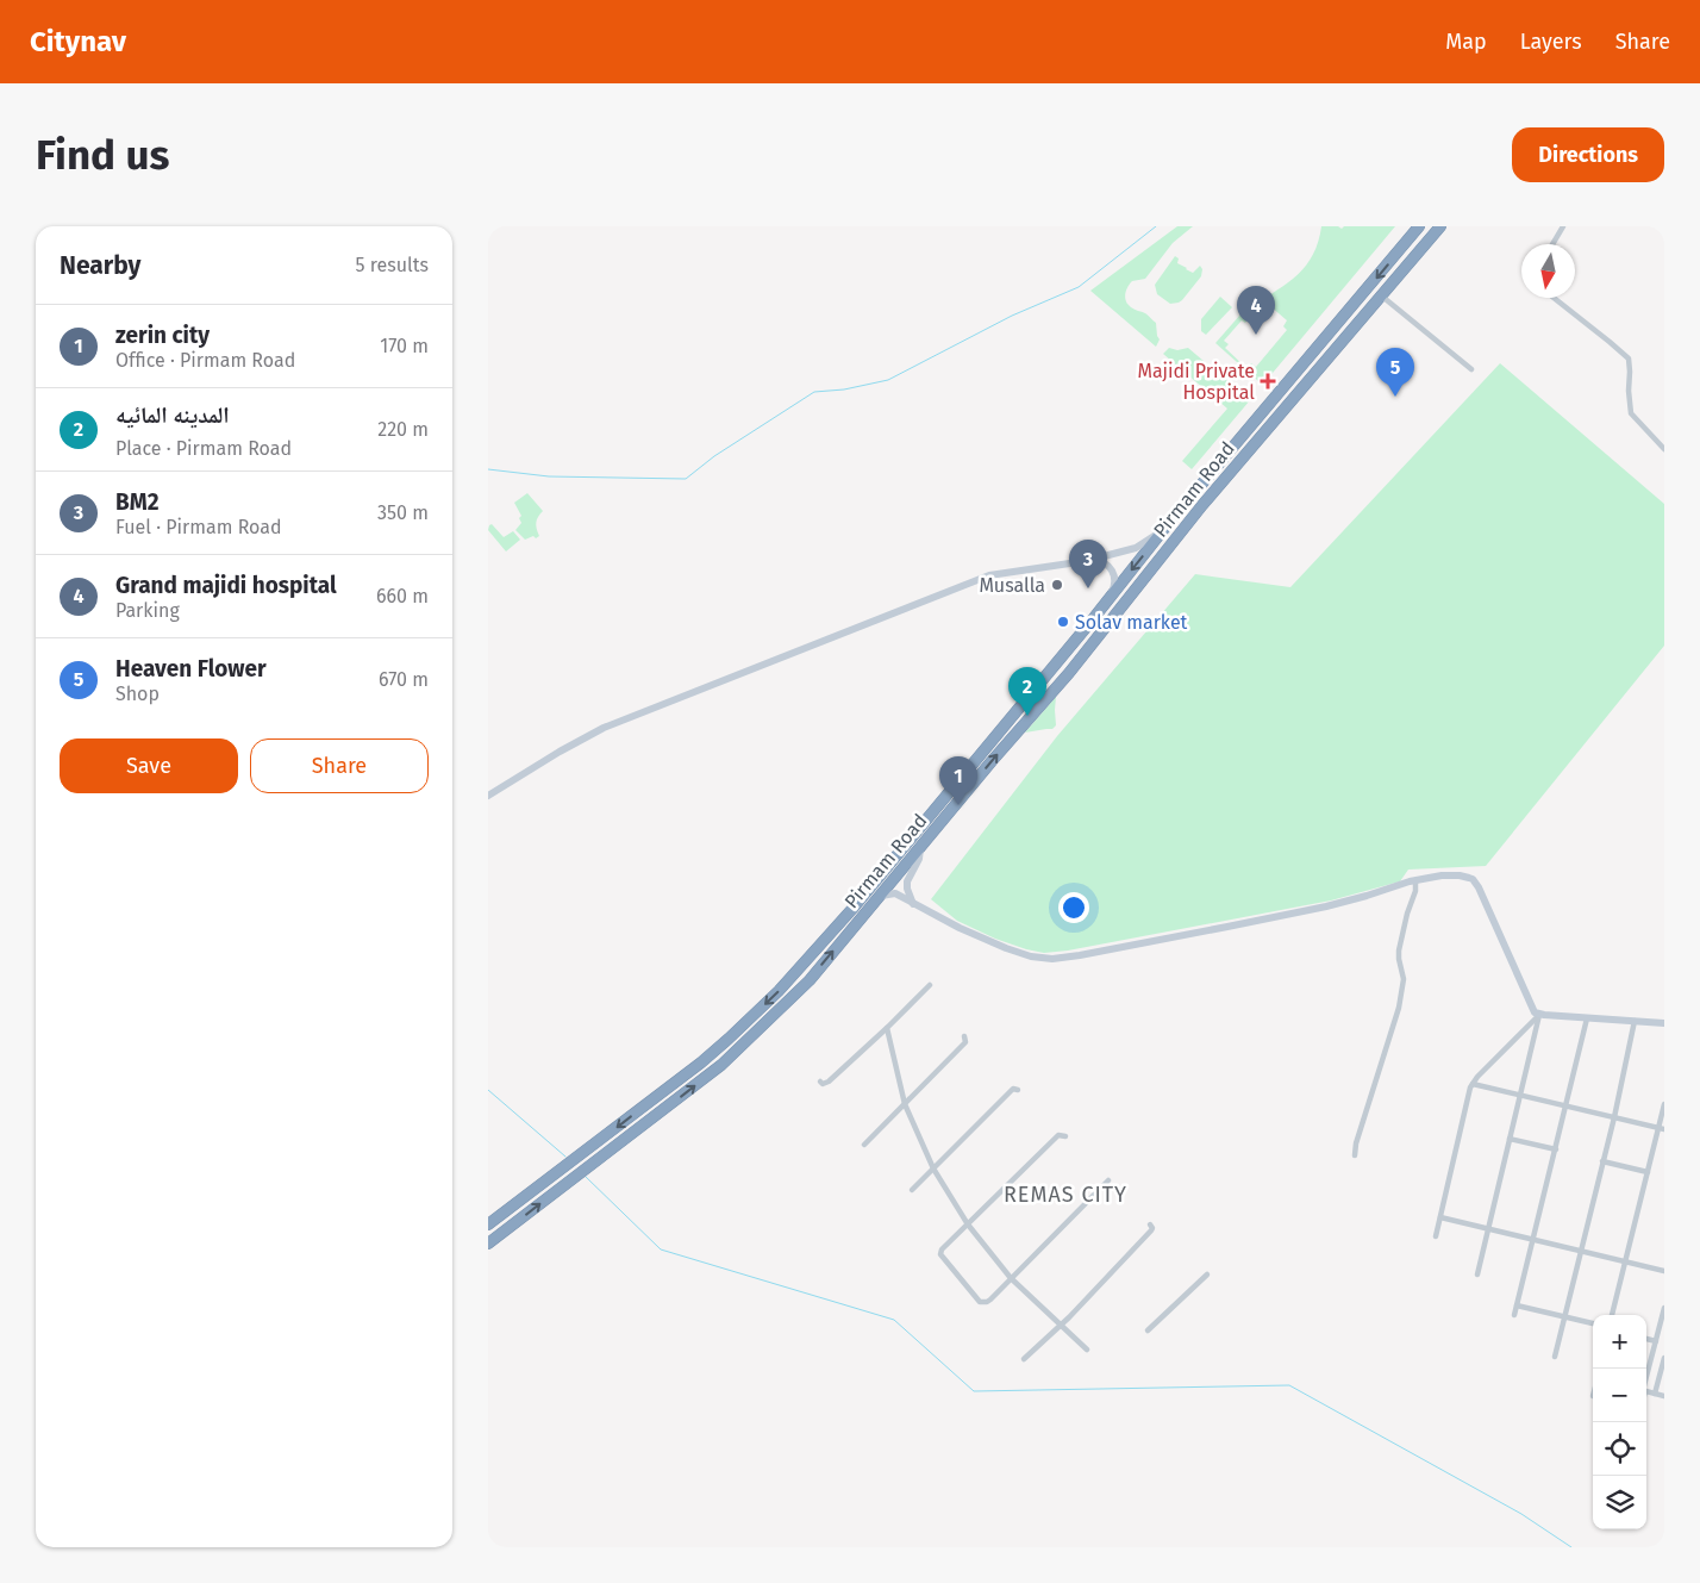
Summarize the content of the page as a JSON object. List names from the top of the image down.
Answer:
{
  "streets": {
    "highway": ["Pirmam Road"]
  },
  "districts": ["REMAS CITY"],
  "places": {
    "health": ["Majidi Private Hospital"],
    "other": ["Musalla", "Solav market"]
  },
  "north": "bottom",
  "page": {
    "header": "Citynav",
    "nav": ["Map", "Layers", "Share"],
    "buttons": [
      "Directions",
      ["Save", "Share"]
    ],
    "title": "Find us",
    "heading": ["Nearby", "5 results"],
    "pins": [
      "4",
      "5",
      "3",
      "2",
      "1"
    ],
    "list": [
      {
        "mark": "1",
        "name": "zerin city",
        "note": "Office · Pirmam Road",
        "value": "170 m"
      },
      {
        "mark": "2",
        "name": "المدينه المائيه",
        "note": "Place · Pirmam Road",
        "value": "220 m"
      },
      {
        "mark": "3",
        "name": "BM2",
        "note": "Fuel · Pirmam Road",
        "value": "350 m"
      },
      {
        "mark": "4",
        "name": "Grand majidi hospital",
        "note": "Parking",
        "value": "660 m"
      },
      {
        "mark": "5",
        "name": "Heaven Flower",
        "note": "Shop",
        "value": "670 m"
      }
    ],
    "map_buttons": ["+", "−"]
  }
}
